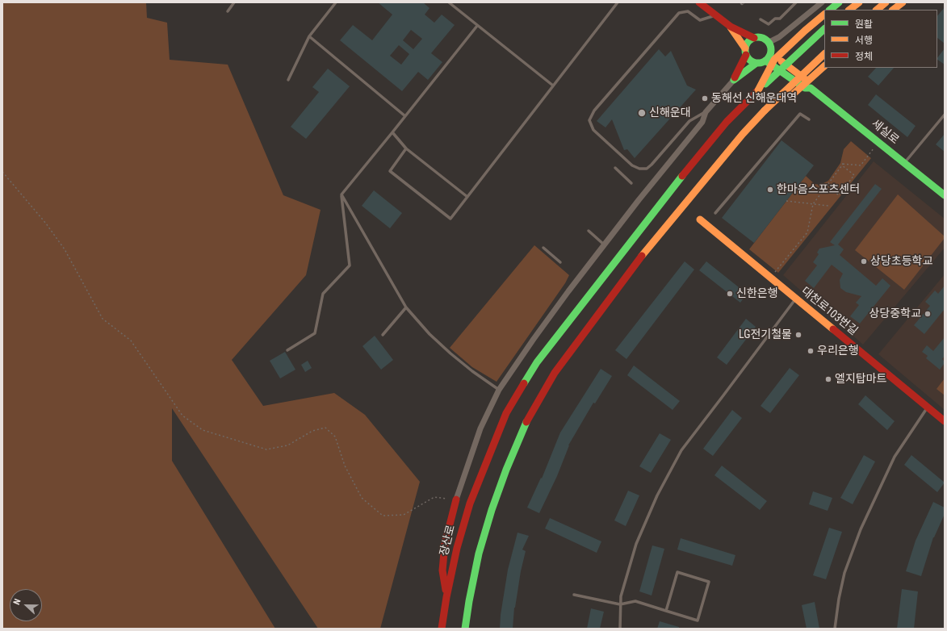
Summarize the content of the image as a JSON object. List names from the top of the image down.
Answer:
{
  "streets": {
    "main road": ["세실로", "대천로103번길", "장산로"]
  },
  "places": [
    "동해선 신해운대역",
    "신해운대",
    "한마음스포츠센터",
    "상당초등학교",
    "신한은행",
    "상당중학교",
    "LG전기철물",
    "우리은행",
    "엘지탑마트"
  ],
  "legend": ["원활", "서행", "정체"],
  "north": "left"
}
